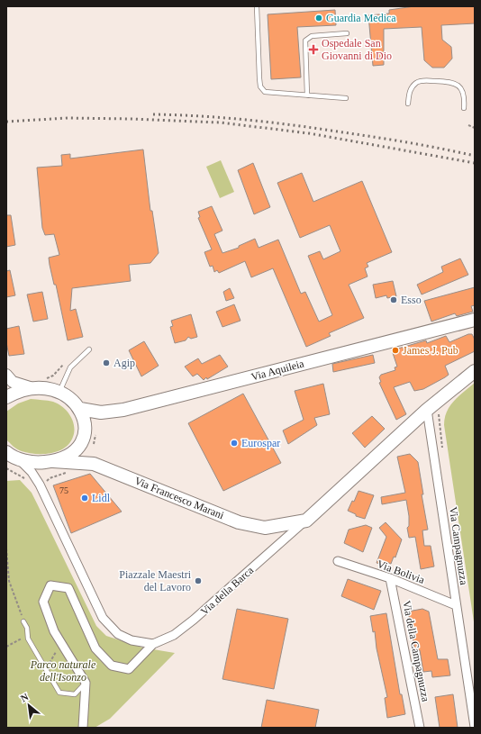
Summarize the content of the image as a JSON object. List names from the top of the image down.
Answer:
{
  "streets": {
    "main road": ["Via Aquileia", "Via Francesco Marani", "Via della Barca"],
    "street": ["Via Campagnuzza", "Via Bolivia", "Via della Campagnuzza"]
  },
  "crossings": [
    ["Via Francesco Marani", "Via della Barca"],
    ["Via Campagnuzza", "Via Bolivia"],
    ["Via Campagnuzza", "Via della Barca"],
    ["Via Bolivia", "Via della Campagnuzza"]
  ],
  "parks": ["Parco naturale dell'Isonzo"],
  "places": {
    "other": [
      "Guardia Medica",
      "Esso",
      "James J. Pub",
      "Agip",
      "Eurospar",
      "Lidl",
      "Piazzale Maestri del Lavoro"
    ],
    "health": ["Ospedale San Giovanni di Dio"]
  },
  "house_numbers": ["75"],
  "north": "top left"
}
